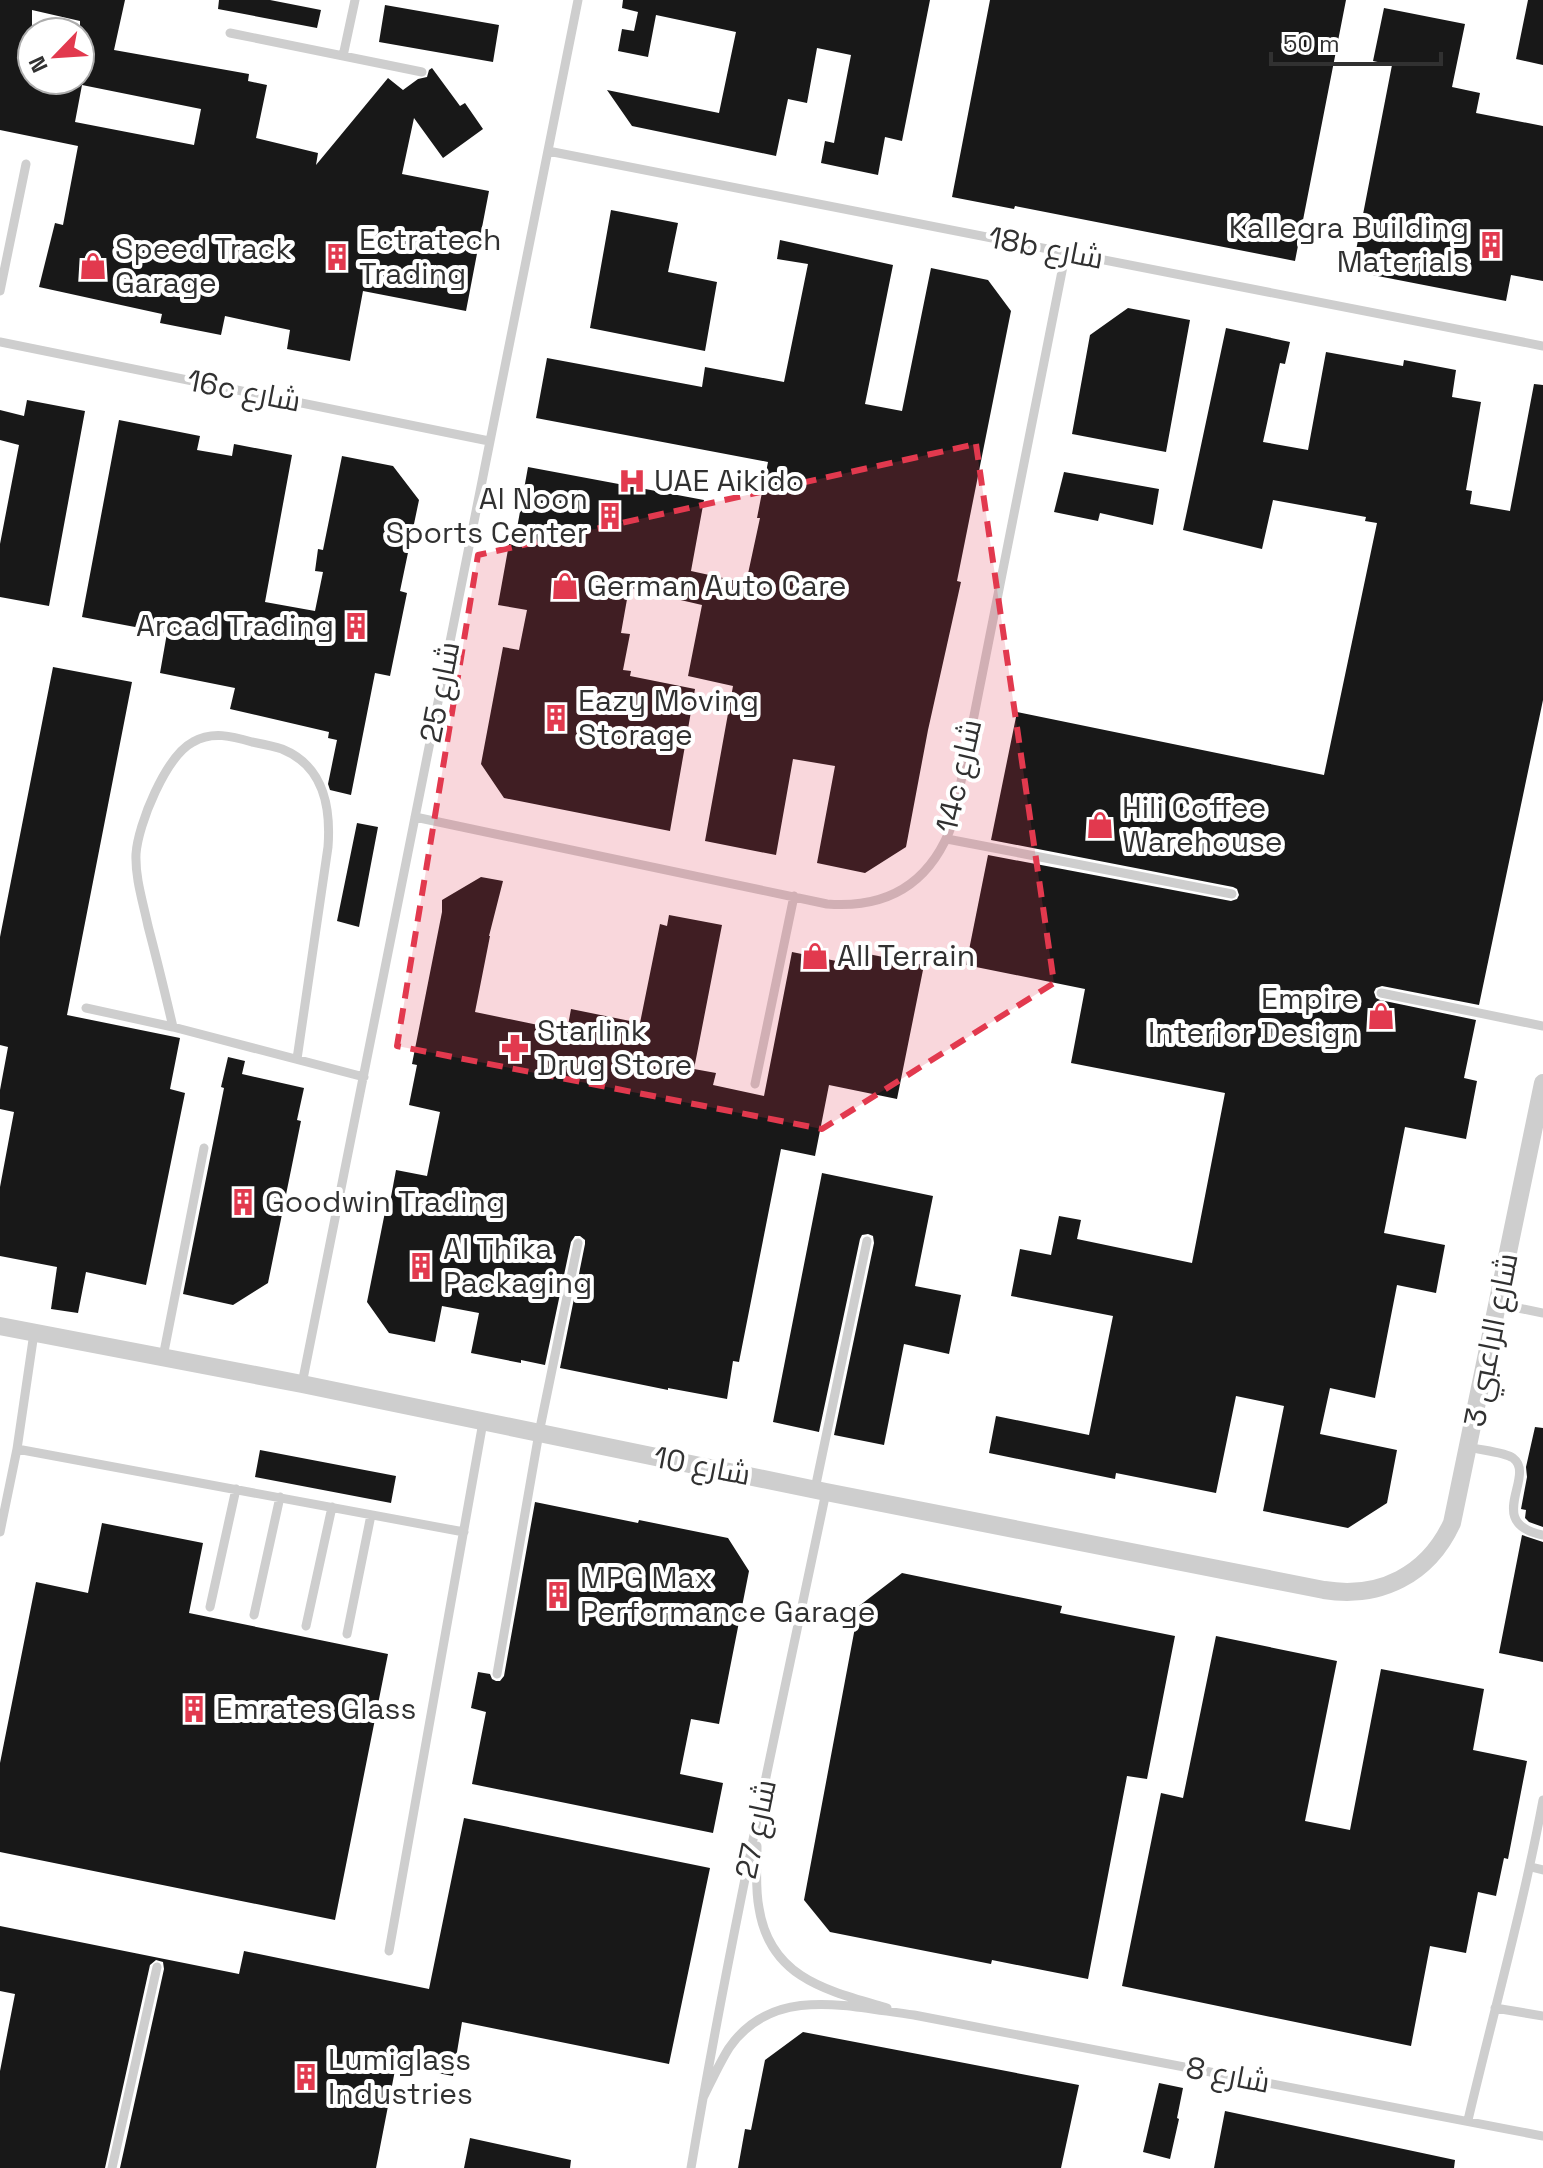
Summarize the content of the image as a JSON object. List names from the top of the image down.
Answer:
{
  "streets": {
    "street": ["شارع الراعبي 3", "شارع 10"],
    "lane": [
      "18b شارع",
      "16c شارع",
      "شارع 25",
      "14c شارع",
      "شارع 27",
      "شارع 8"
    ]
  },
  "crossings": [
    ["18b شارع", "شارع 25"],
    ["18b شارع", "14c شارع"],
    ["16c شارع", "شارع 25"],
    ["شارع 25", "14c شارع"],
    ["شارع 25", "شارع 10"],
    ["شارع الراعبي 3", "شارع 10"],
    ["شارع 10", "شارع 27"],
    ["شارع 27", "شارع 8"]
  ],
  "places": {
    "building": [
      "Kallegra Building Materials",
      "Ectratech Trading",
      "Al Noon Sports Center",
      "Arcad Trading",
      "Eazy Moving Storage",
      "Goodwin Trading",
      "Al Thika Packaging",
      "MPG Max Performance Garage",
      "Emrates Glass",
      "Lumiglass Industries"
    ],
    "shop": [
      "Speed Track Garage",
      "German Auto Care",
      "Hili Coffee Warehouse",
      "All Terrain",
      "Empire Interior Design"
    ],
    "hospital": ["UAE Aikido"],
    "pharmacy": ["Starlink Drug Store"]
  },
  "scale_bar": "50 m",
  "north": "bottom left"
}
